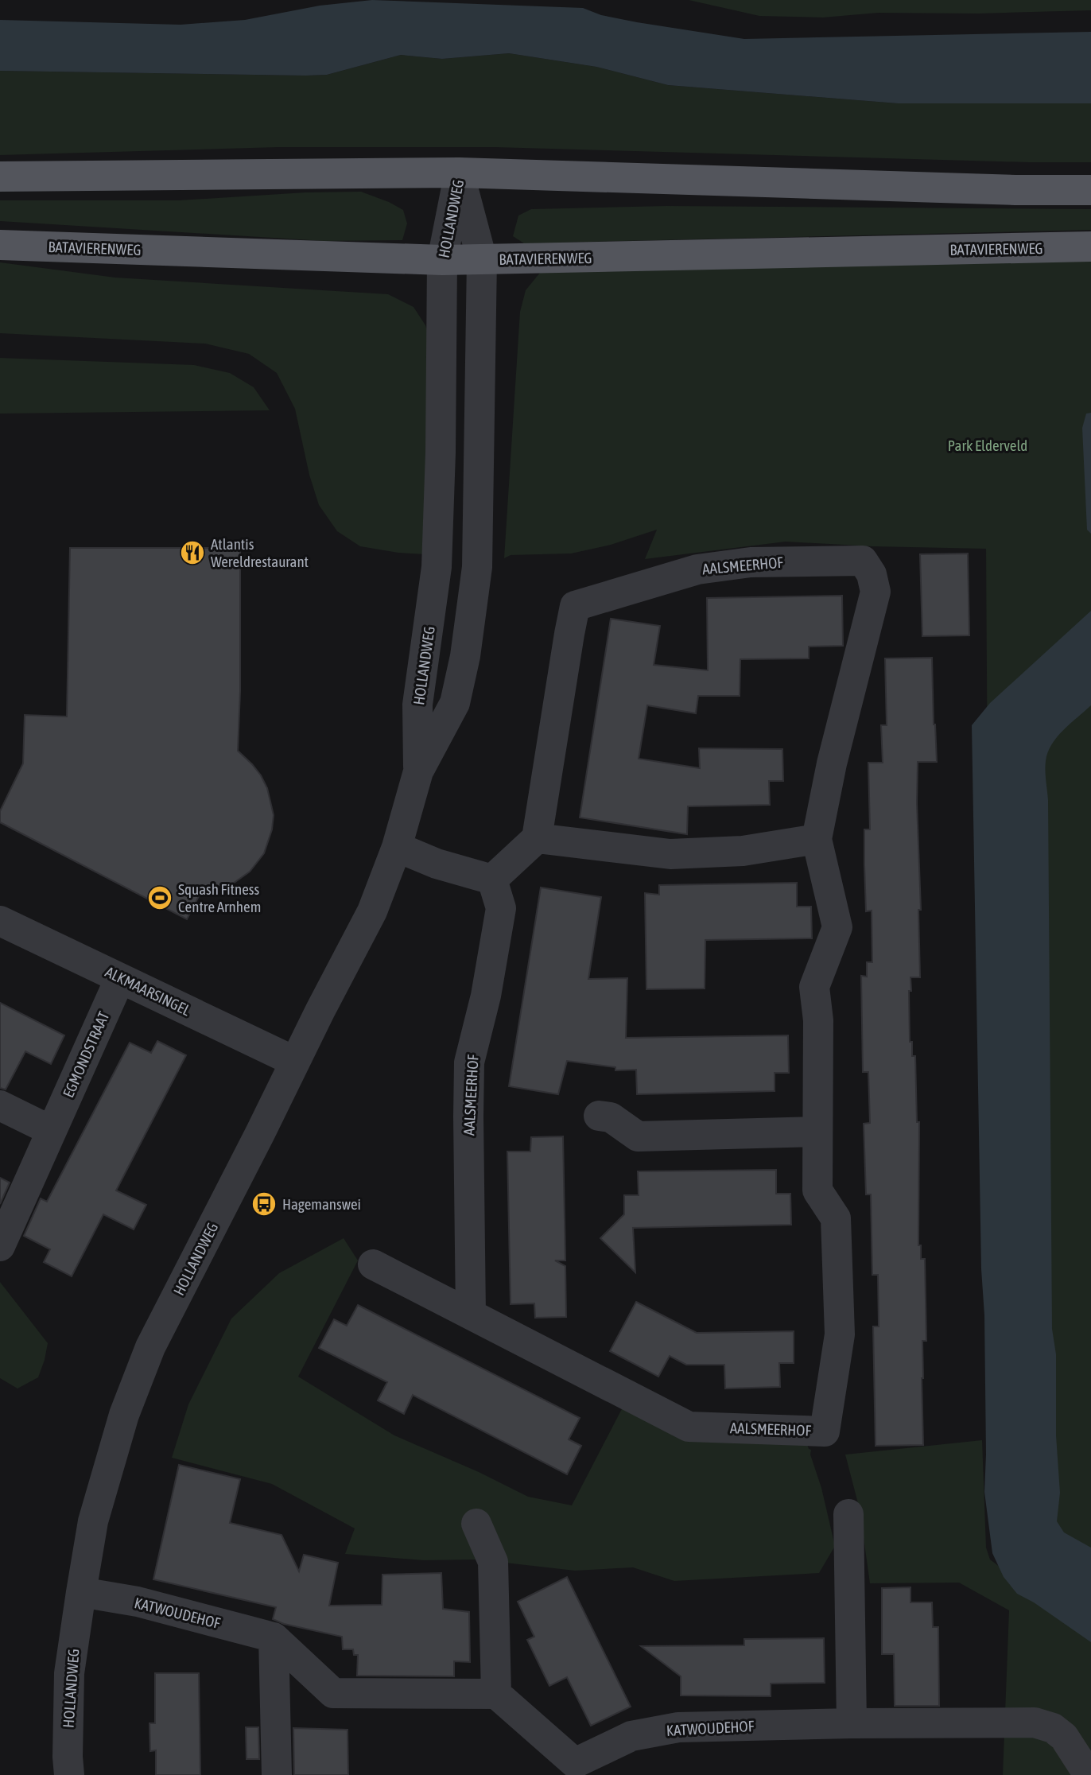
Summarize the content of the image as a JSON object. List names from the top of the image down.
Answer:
{
  "streets": {
    "main road": ["BATAVIERENWEG"],
    "street": [
      "HOLLANDWEG",
      "AALSMEERHOF",
      "ALKMAARSINGEL",
      "EGMONDSTRAAT",
      "KATWOUDEHOF"
    ]
  },
  "crossings": [
    ["HOLLANDWEG", "BATAVIERENWEG"],
    ["HOLLANDWEG", "ALKMAARSINGEL"],
    ["HOLLANDWEG", "KATWOUDEHOF"],
    ["ALKMAARSINGEL", "EGMONDSTRAAT"]
  ],
  "parks": ["Park Elderveld"],
  "places": {
    "restaurant": ["Atlantis Wereldrestaurant"],
    "sports": ["Squash Fitness Centre Arnhem"],
    "bus stop": ["Hagemanswei"]
  }
}
